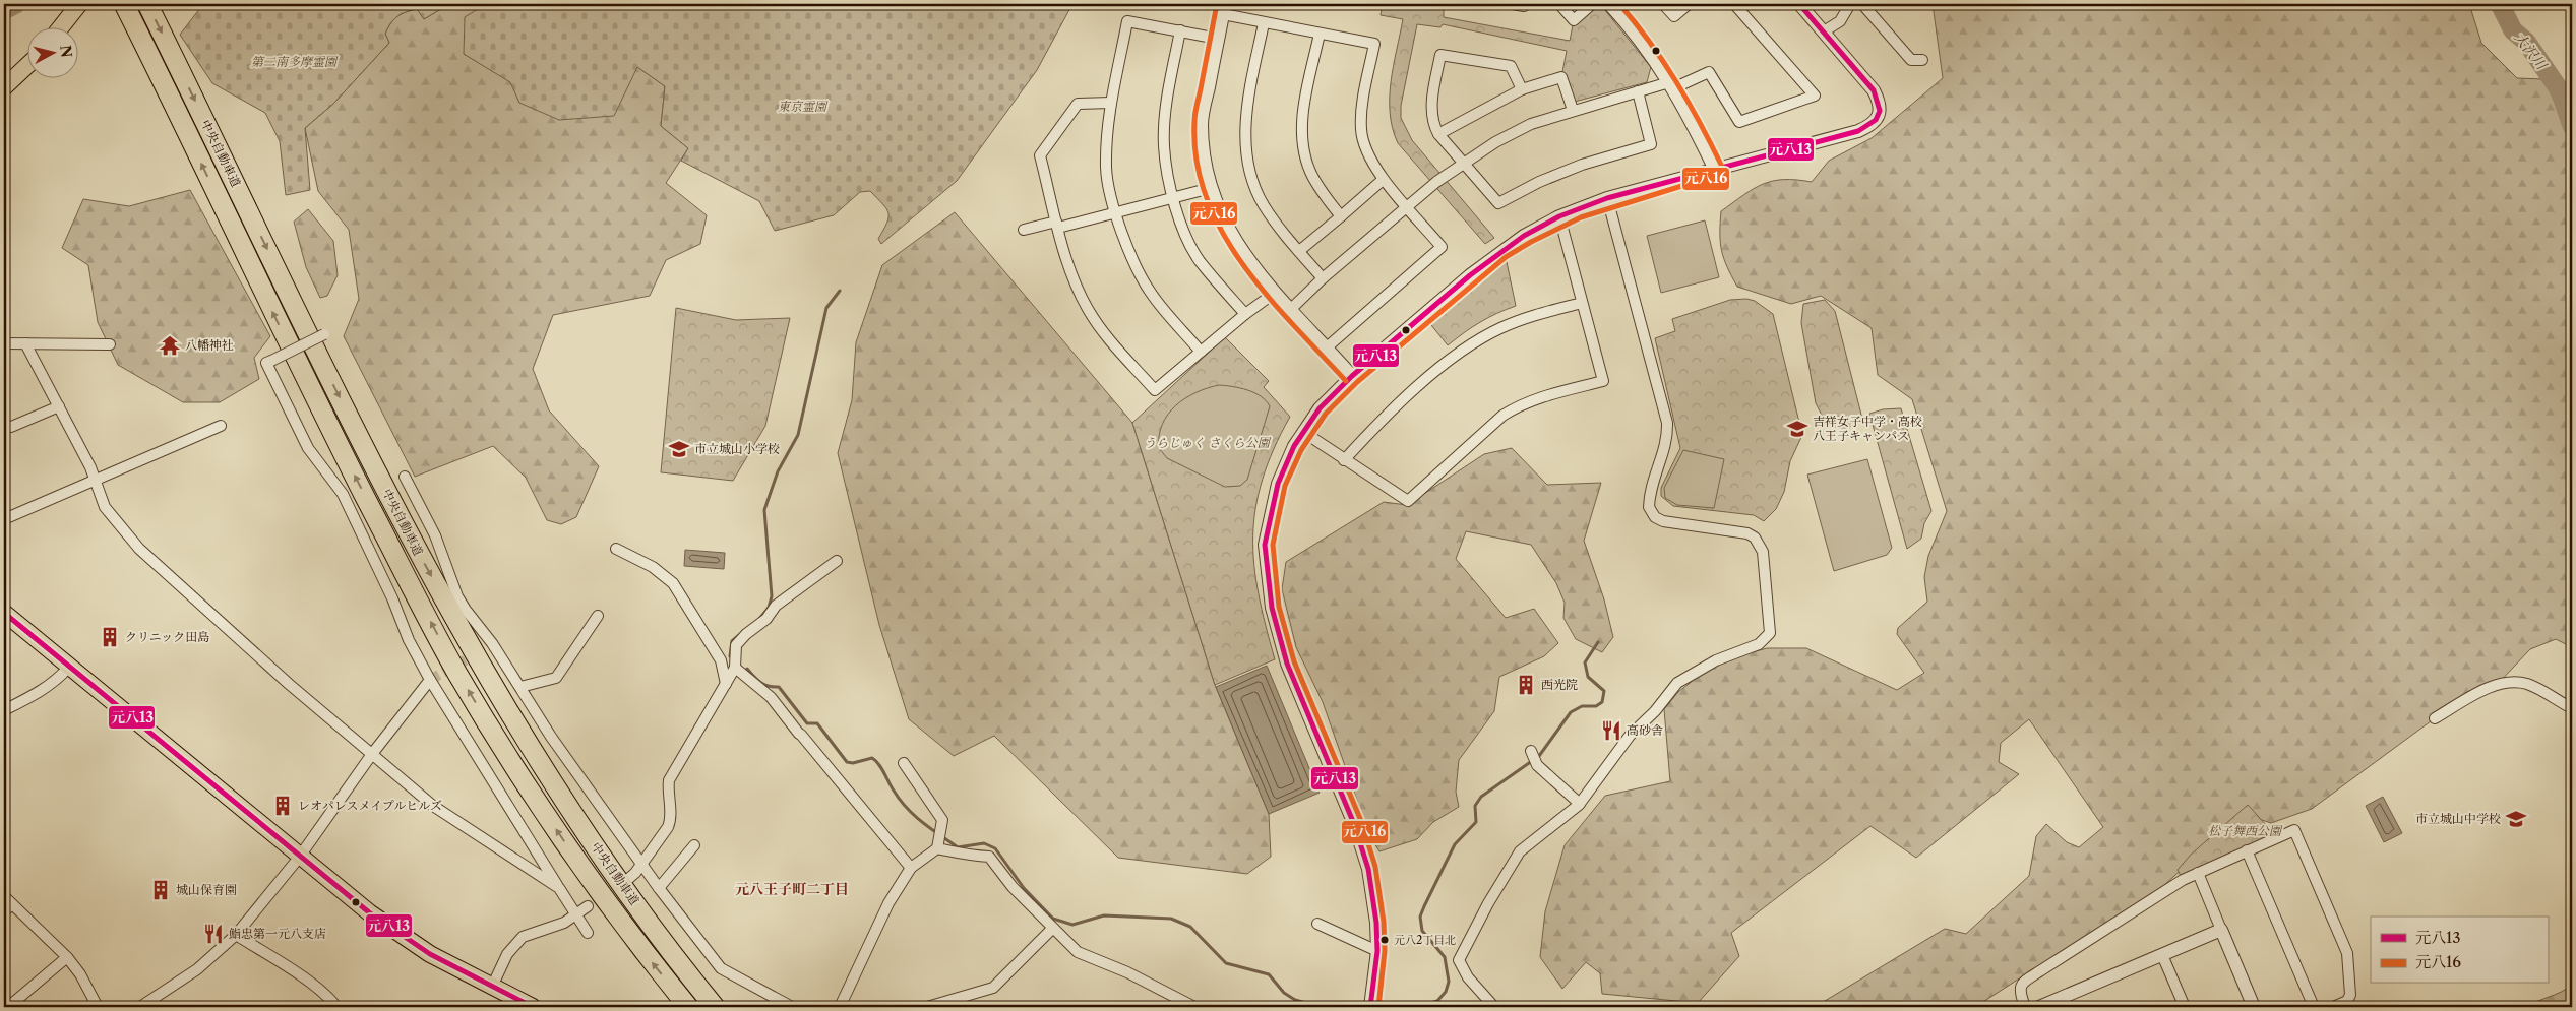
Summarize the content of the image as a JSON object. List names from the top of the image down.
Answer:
{
  "streets": {
    "highway": ["中央自動車道"]
  },
  "districts": ["元八王子町二丁目"],
  "water": ["大沢川"],
  "parks": [
    "第二南多摩霊園",
    "東京霊園",
    "うらじゅく さくら公園",
    "松子舞西公園"
  ],
  "places": {
    "temple": ["八幡神社"],
    "school or university": ["吉祥女子中学・高校 八王子キャンパス", "市立城山小学校", "市立城山中学校"],
    "building": [
      "クリニック田島",
      "西光院",
      "レオパレスメイプルヒルズ",
      "城山保育園"
    ],
    "restaurant": ["高砂舎", "鮨忠第一元八支店"],
    "other": ["元八2丁目北"]
  },
  "lines": ["transit line 元八13", "transit line 元八16"],
  "legend": ["元八13", "元八16"],
  "north": "right"
}
